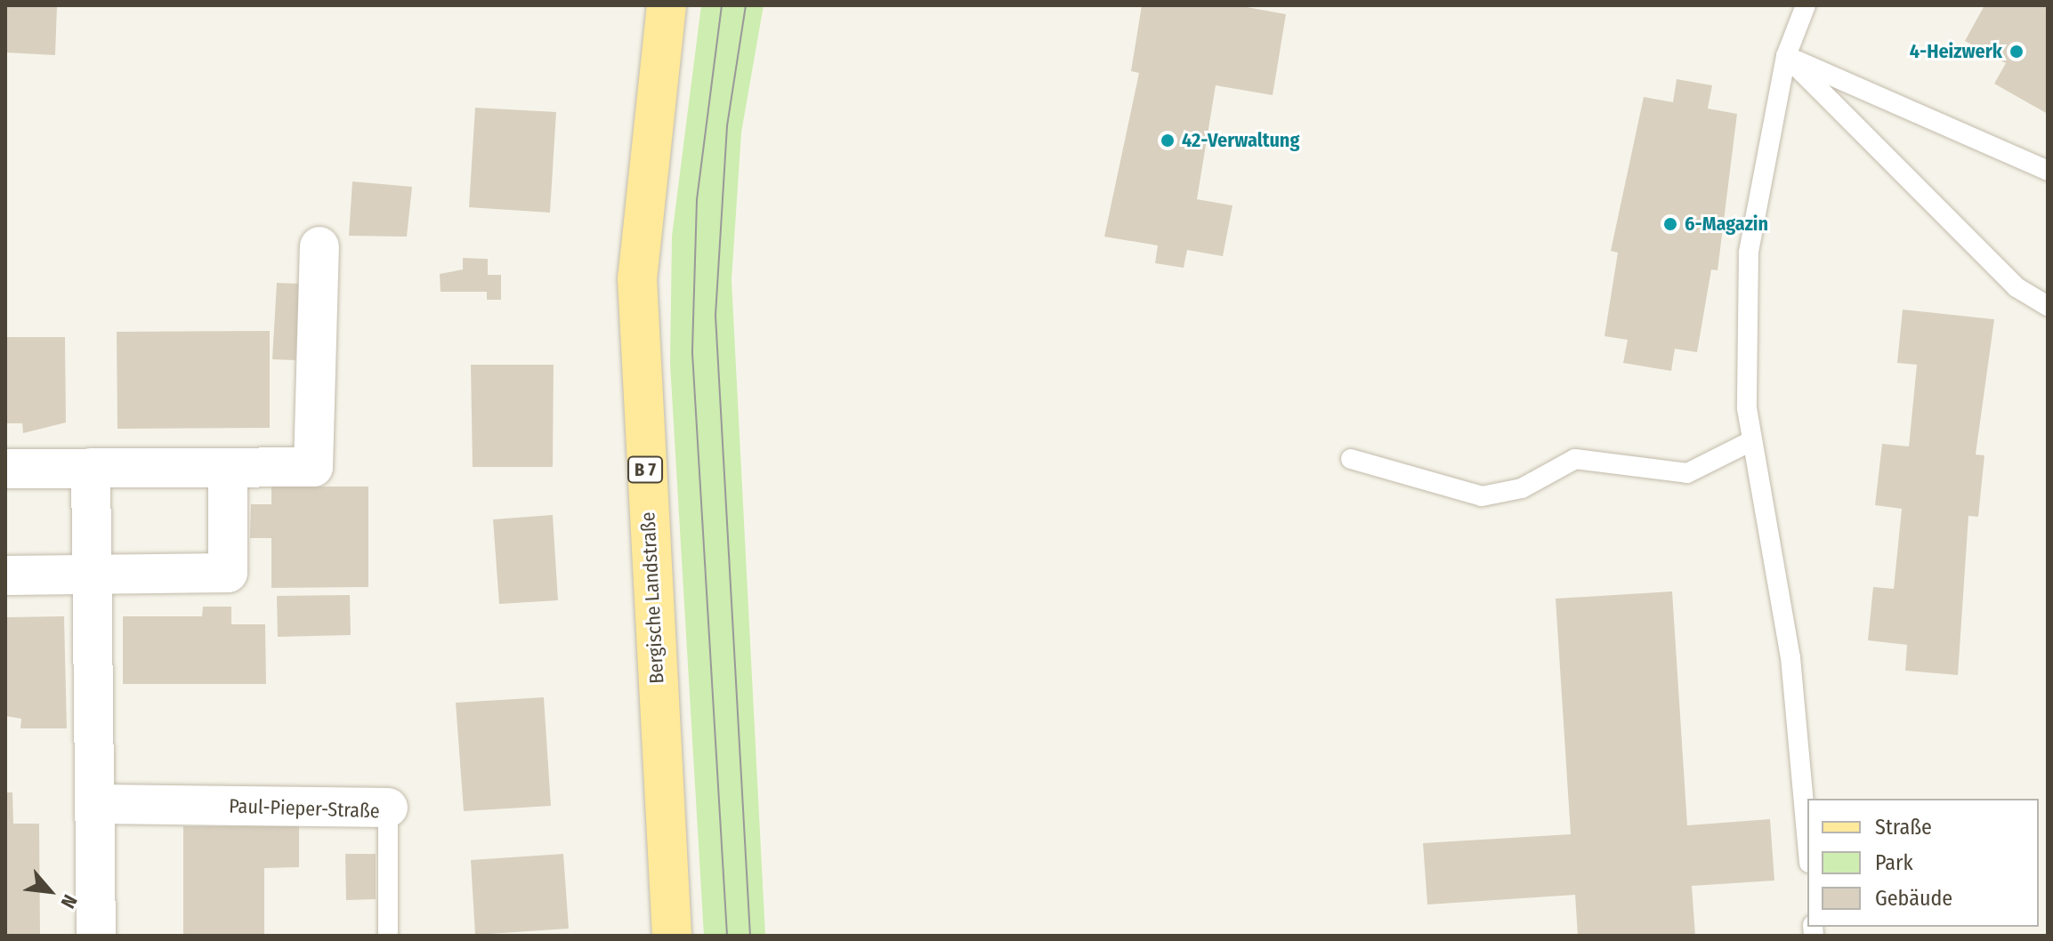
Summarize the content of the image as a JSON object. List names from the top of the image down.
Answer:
{
  "streets": {
    "main road": ["B 7", "Bergische Landstraße"],
    "street": ["Paul-Pieper-Straße"]
  },
  "places": ["4-Heizwerk", "42-Verwaltung", "6-Magazin"],
  "legend": ["Straße", "Park", "Gebäude"],
  "north": "bottom right"
}
